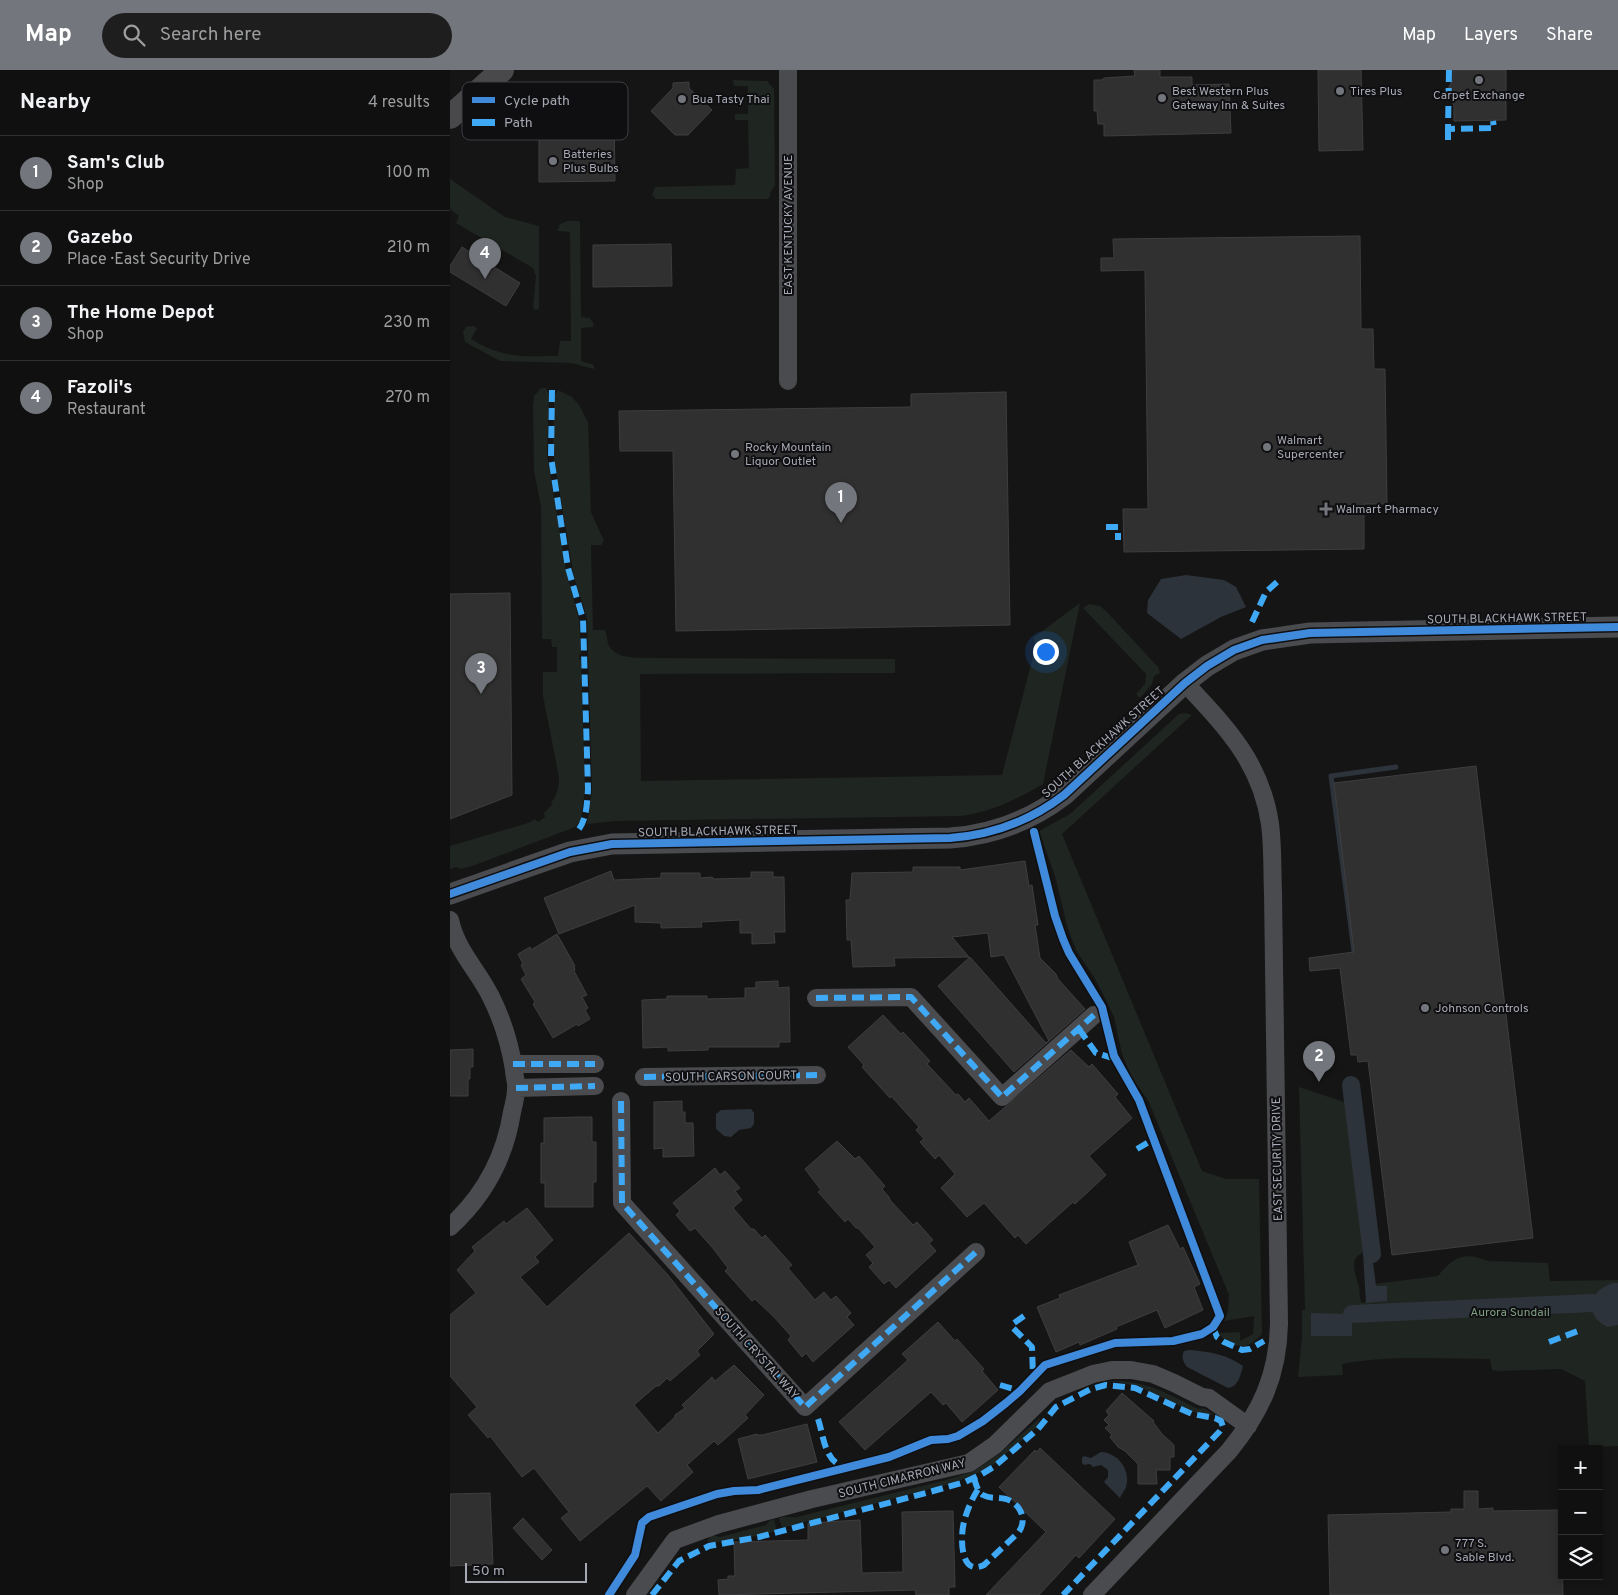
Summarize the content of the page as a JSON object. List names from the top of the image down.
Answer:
{
  "streets": {
    "street": [
      "EAST KENTUCKY AVENUE",
      "SOUTH BLACKHAWK STREET",
      "SOUTH CARSON COURT",
      "EAST SECURITY DRIVE",
      "SOUTH CRYSTAL WAY",
      "SOUTH CIMARRON WAY"
    ]
  },
  "crossings": [
    ["SOUTH BLACKHAWK STREET", "EAST SECURITY DRIVE"],
    ["EAST SECURITY DRIVE", "SOUTH CIMARRON WAY"]
  ],
  "parks": ["Aurora Sundail"],
  "places": {
    "other": [
      "Carpet Exchange",
      "Tires Plus",
      "Best Western Plus Gateway Inn & Suites",
      "Bua Tasty Thai",
      "Batteries Plus Bulbs",
      "Walmart Supercenter",
      "Rocky Mountain Liquor Outlet",
      "Johnson Controls",
      "777 S. Sable Blvd."
    ],
    "health": ["Walmart Pharmacy"]
  },
  "legend": ["Cycle path", "Path"],
  "scale_bar": "50 m",
  "page": {
    "header": "Map",
    "search": "Search here",
    "nav": ["Map", "Layers", "Share"],
    "heading": ["Nearby", "4 results"],
    "list": [
      {
        "mark": "1",
        "name": "Sam's Club",
        "note": "Shop",
        "value": "100 m"
      },
      {
        "mark": "2",
        "name": "Gazebo",
        "note": "Place · East Security Drive",
        "value": "210 m"
      },
      {
        "mark": "3",
        "name": "The Home Depot",
        "note": "Shop",
        "value": "230 m"
      },
      {
        "mark": "4",
        "name": "Fazoli's",
        "note": "Restaurant",
        "value": "270 m"
      }
    ],
    "pins": [
      "4",
      "1",
      "3",
      "2"
    ],
    "map_buttons": ["+", "−"],
    "scale": "50 m"
  }
}
